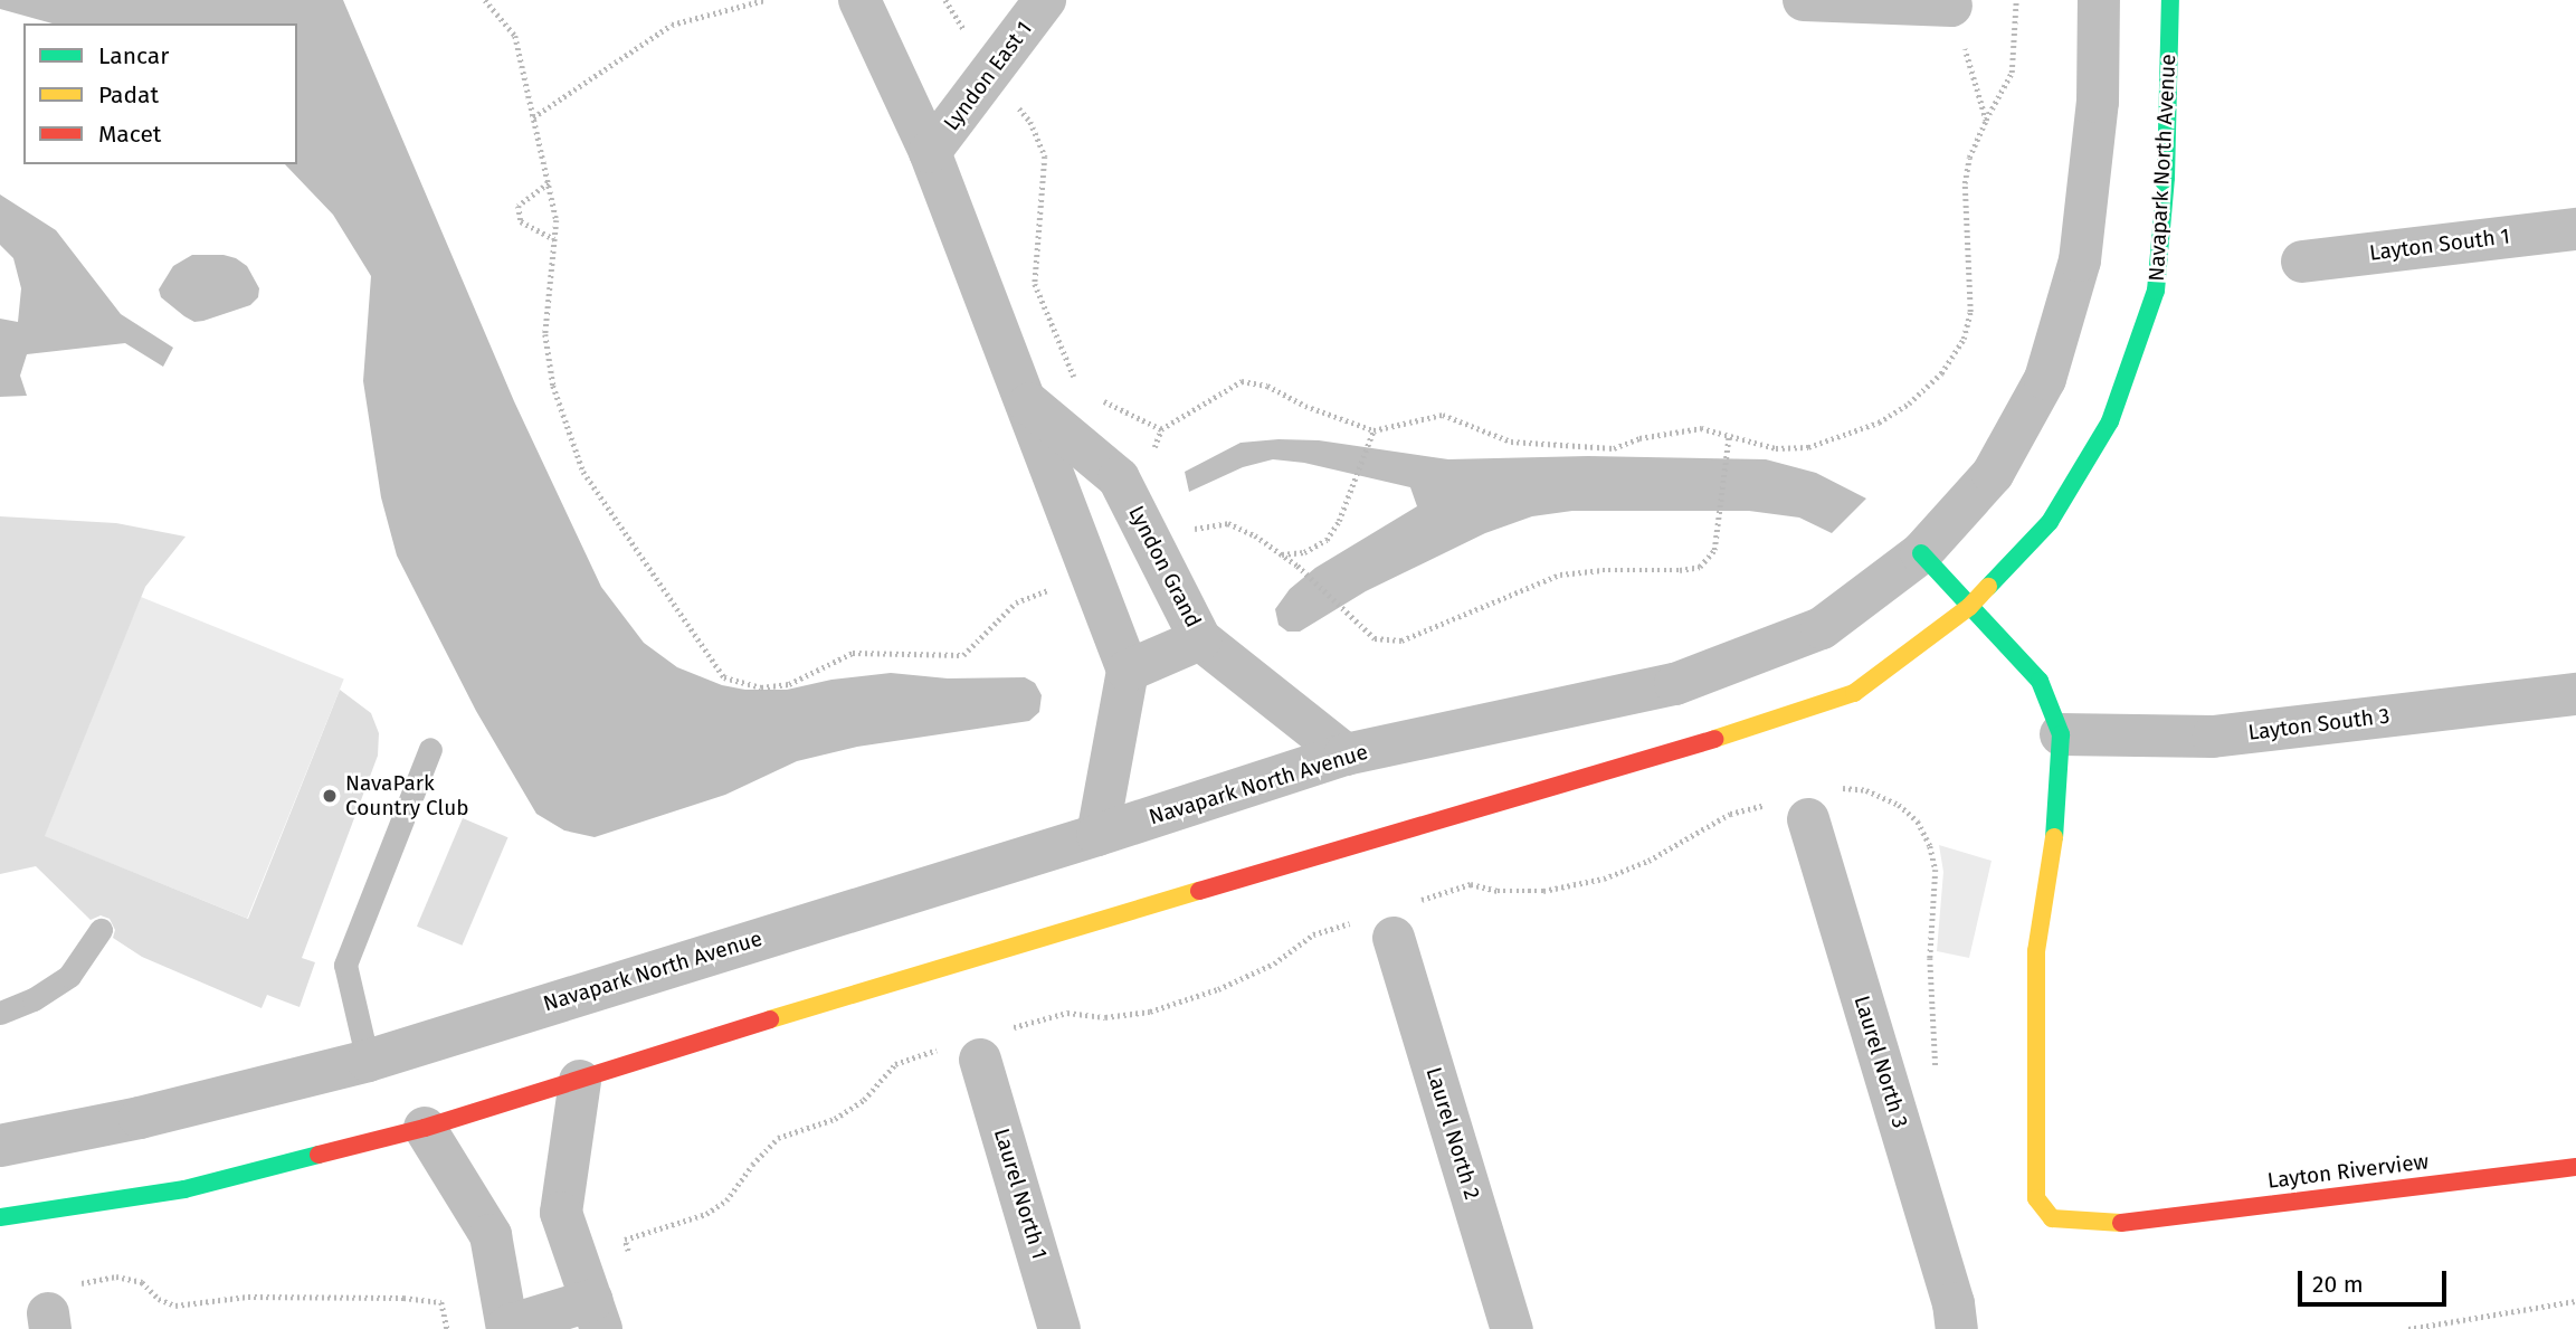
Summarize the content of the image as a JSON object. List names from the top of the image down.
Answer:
{
  "streets": {
    "street": [
      "Lyndon East 1",
      "Navapark North Avenue",
      "Layton South 1",
      "Lyndon Grand",
      "Layton South 3",
      "Laurel North 3",
      "Laurel North 2",
      "Layton Riverview",
      "Laurel North 1"
    ]
  },
  "crossings": [
    ["Lyndon East 1", "Lyndon Grand"],
    ["Navapark North Avenue", "Lyndon Grand"],
    ["Layton South 3", "Layton Riverview"]
  ],
  "places": ["NavaPark Country Club"],
  "legend": ["Lancar", "Padat", "Macet"],
  "scale_bar": "20 m"
}
